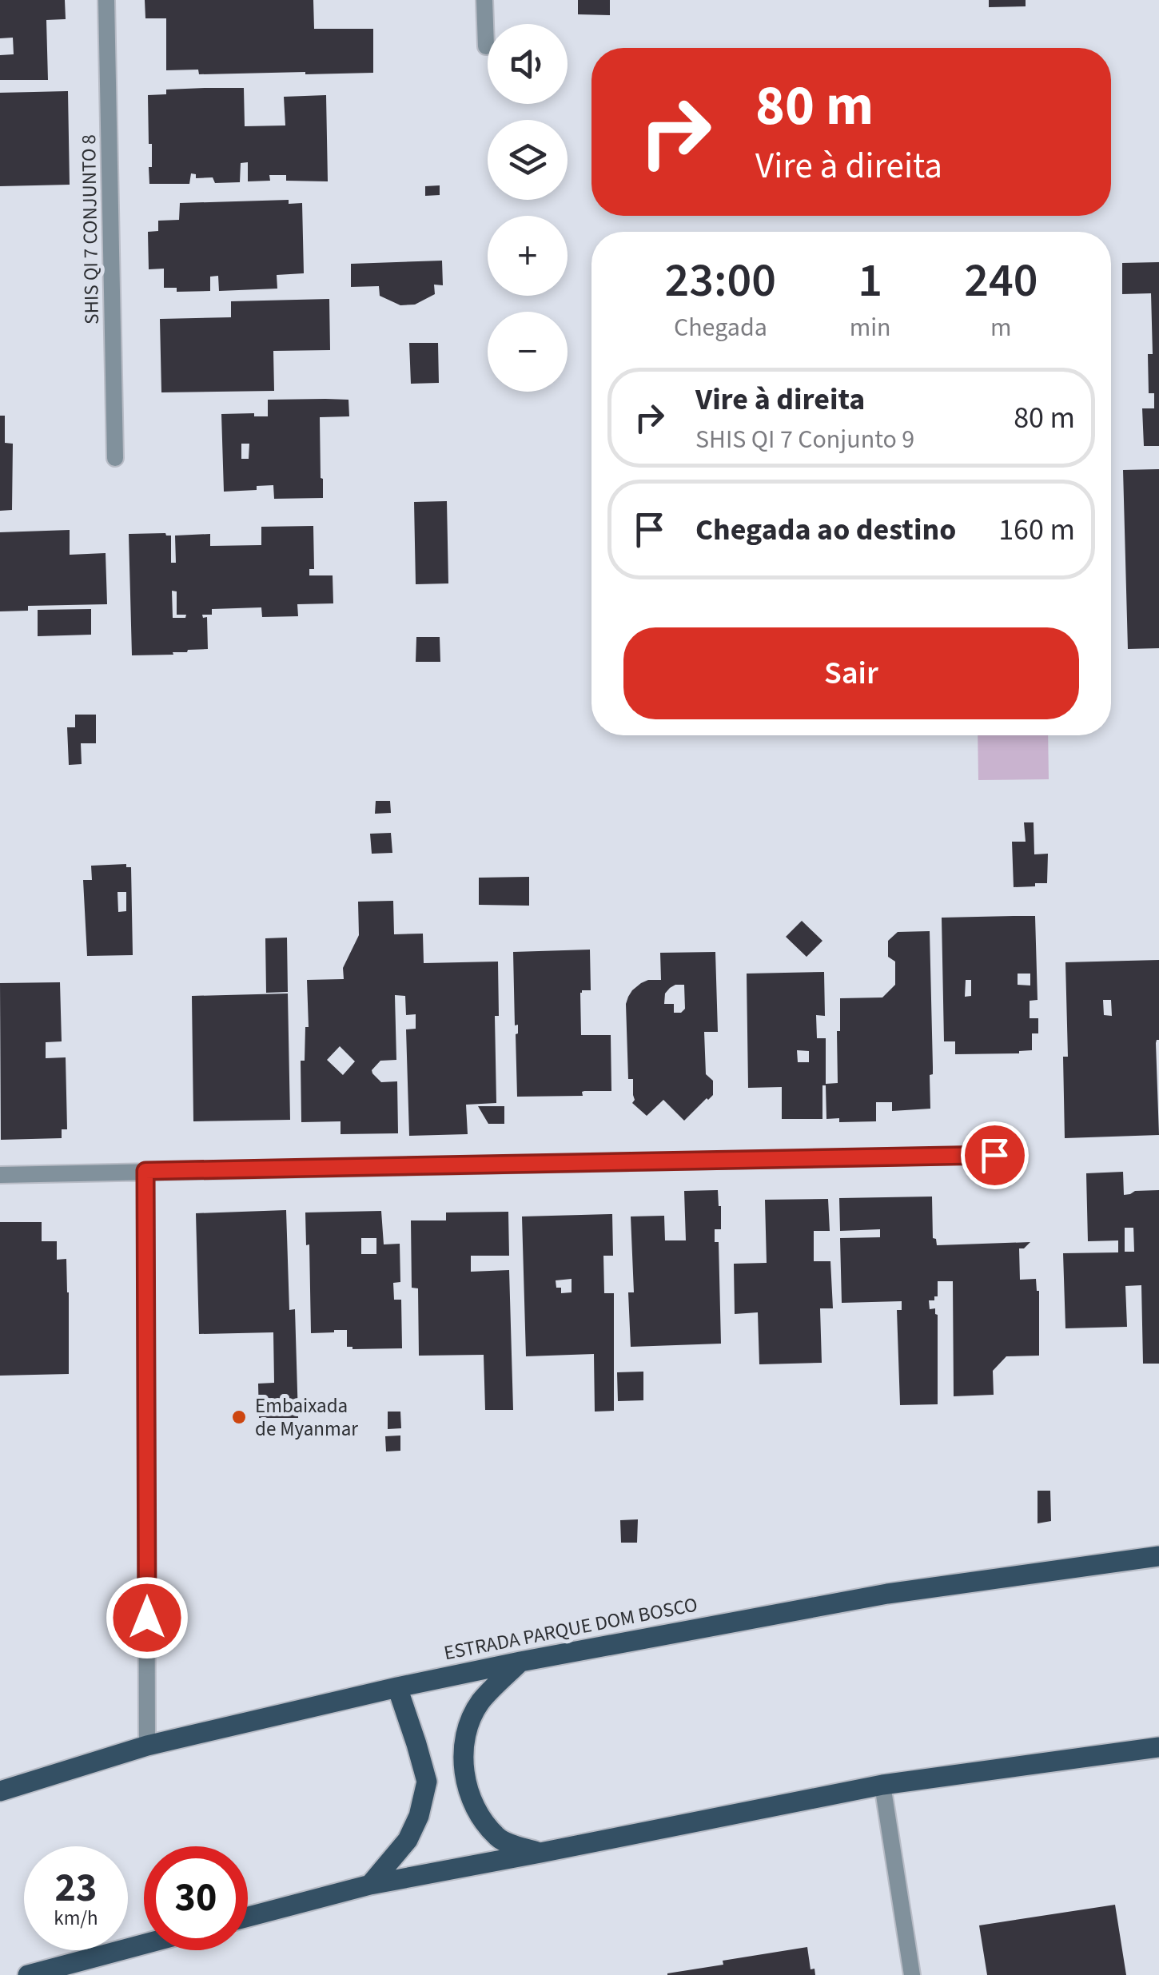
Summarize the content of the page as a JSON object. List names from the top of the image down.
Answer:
{
  "streets": {
    "main road": ["ESTRADA PARQUE DOM BOSCO"],
    "street": ["SHIS QI 7 CONJUNTO 8"]
  },
  "places": ["Embaixada de Myanmar"],
  "page": {
    "map_buttons": ["+", "−"],
    "turn": ["80 m", "Vire à direita"],
    "eta": [
      "23:00",
      "Chegada",
      "1",
      "min",
      "240",
      "m"
    ],
    "list": [
      {
        "name": "Vire à direita",
        "note": "SHIS QI 7 Conjunto 9",
        "value": "80 m"
      },
      {
        "name": "Chegada ao destino",
        "value": "160 m"
      }
    ],
    "buttons": "Sair",
    "speed": "23 km/h",
    "limit": "30"
  }
}
